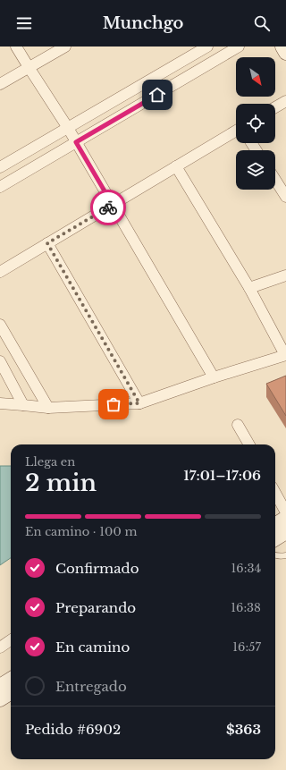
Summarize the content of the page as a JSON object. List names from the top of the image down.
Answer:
{
  "north": "bottom right",
  "page": {
    "header": "Munchgo",
    "heading": ["2 min", "Llega en", "17:01–17:06"],
    "panel": ["Pedido #6902", "$363"],
    "bar": "En camino · 100 m",
    "list": [
      ["Confirmado", "16:34"],
      ["Preparando", "16:38"],
      ["En camino", "16:57"],
      "Entregado"
    ]
  }
}
